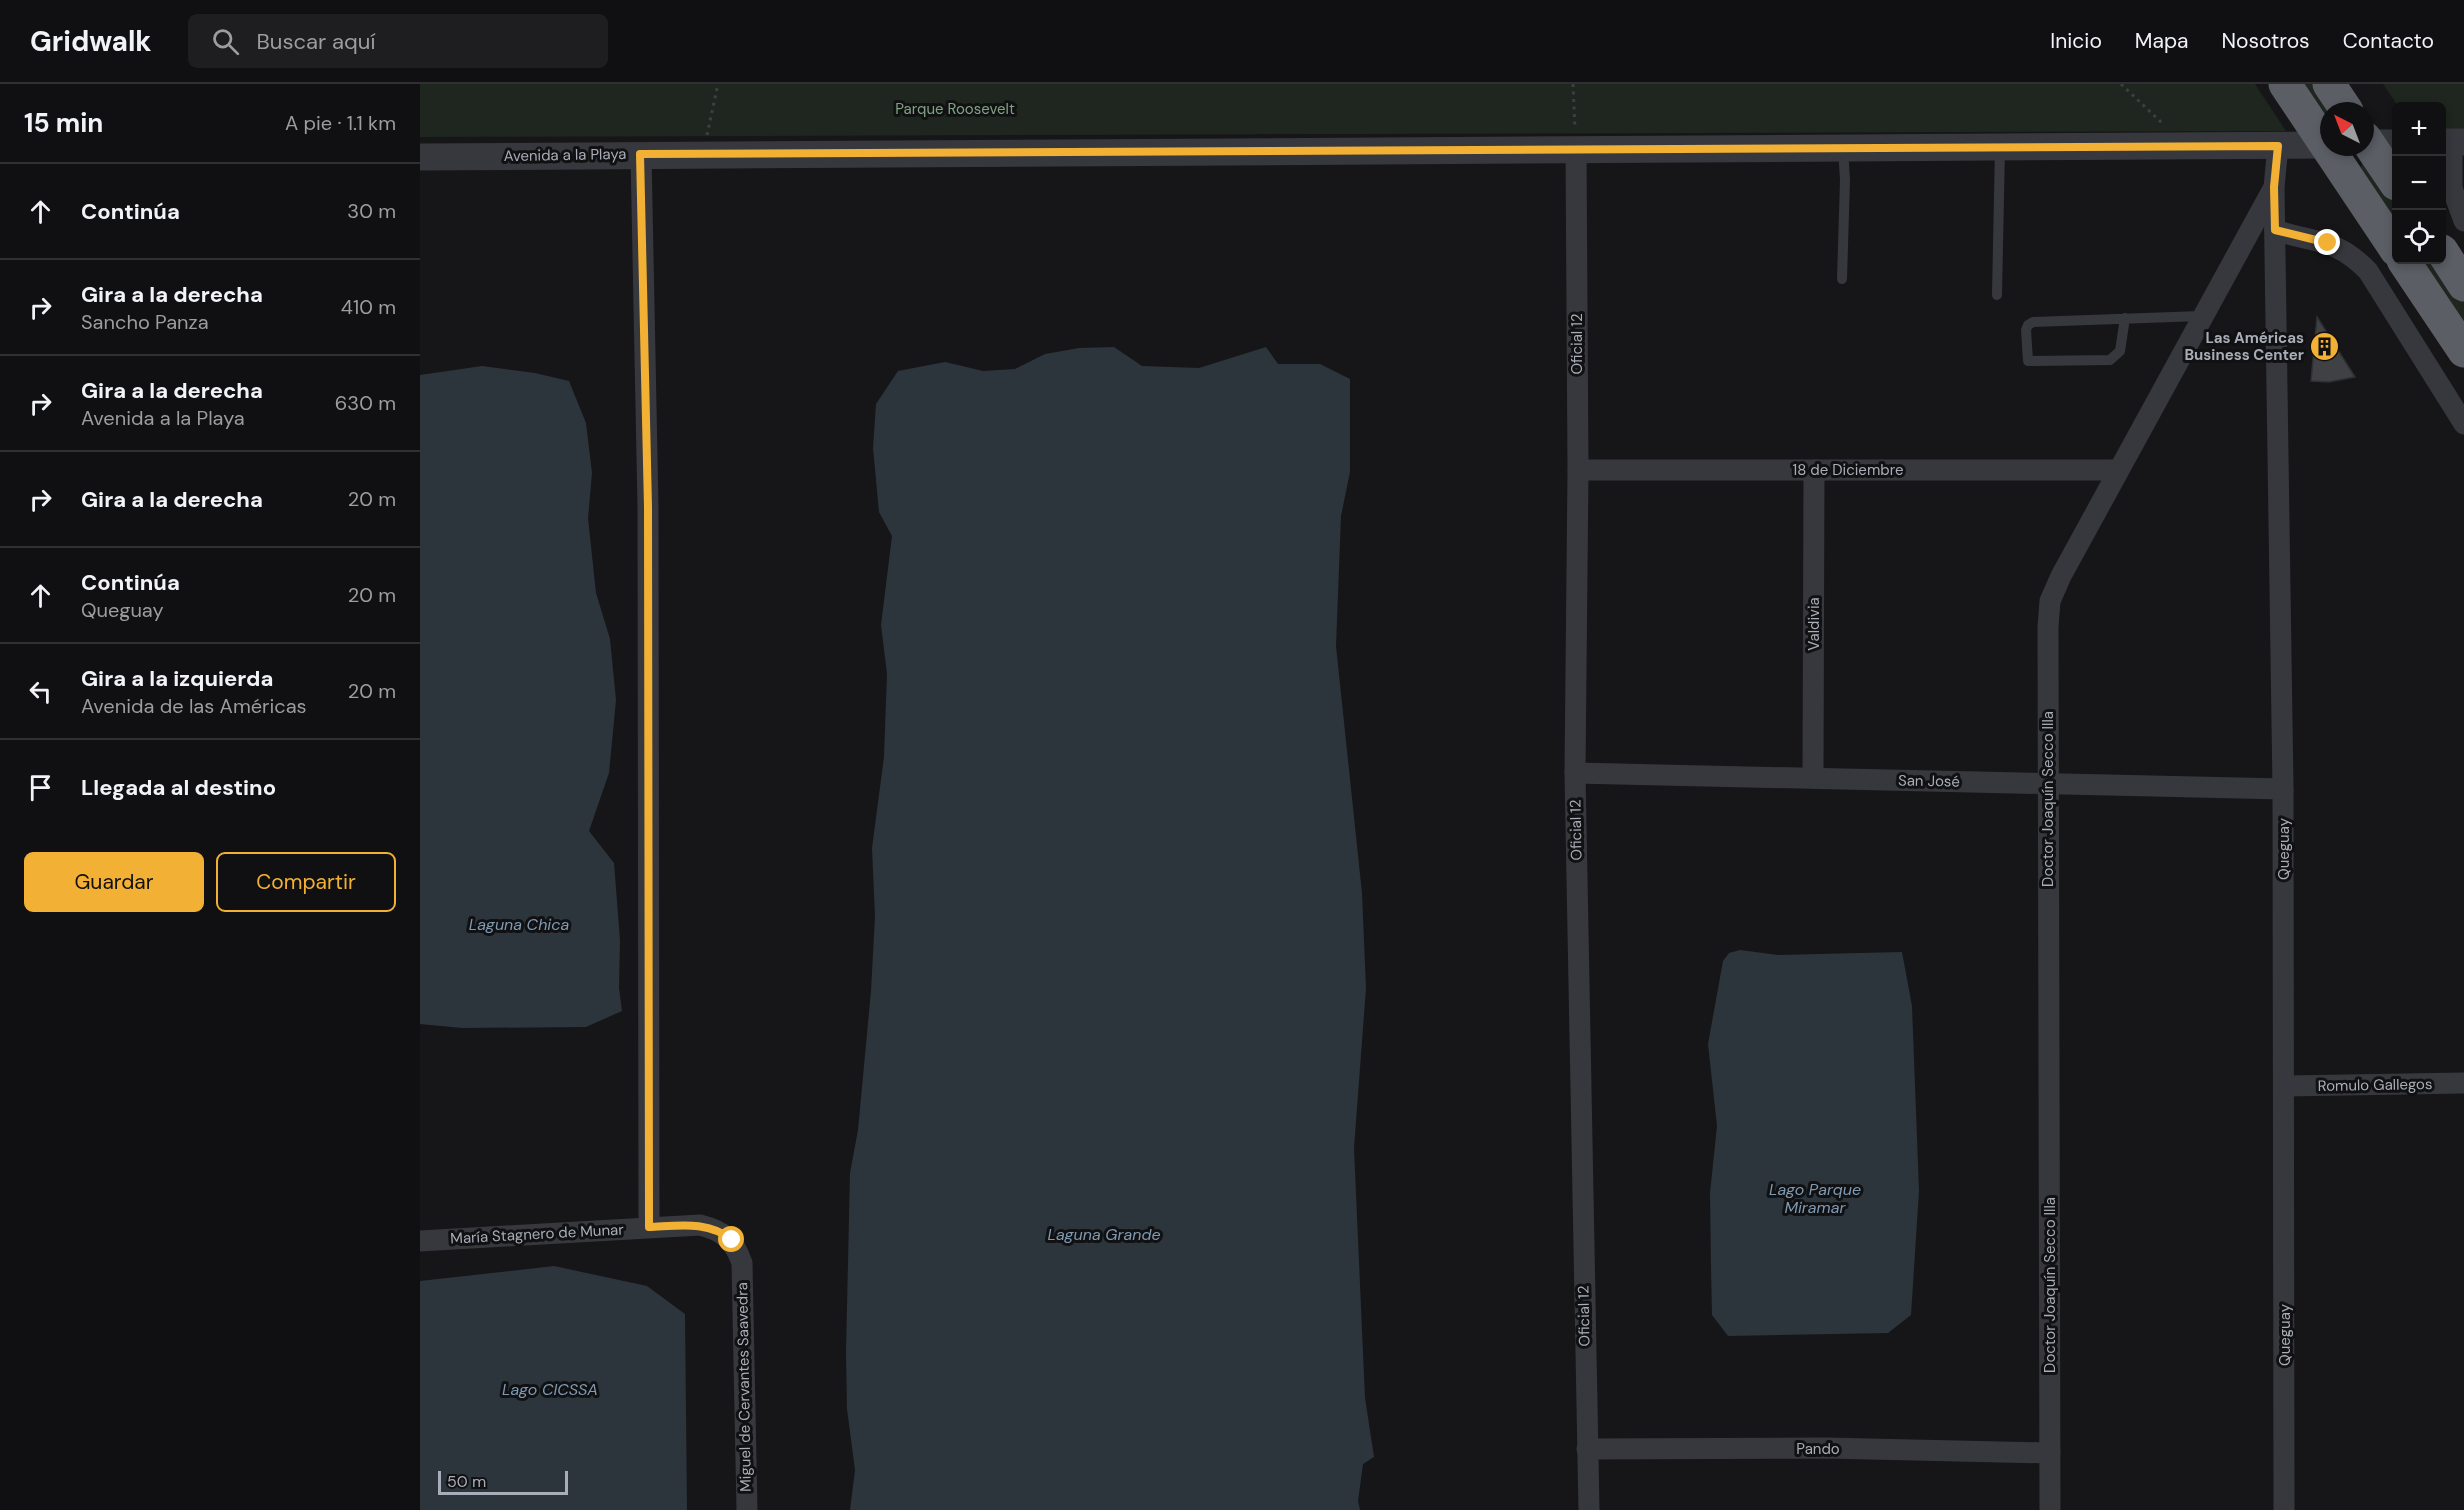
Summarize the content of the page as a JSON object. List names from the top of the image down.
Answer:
{
  "streets": {
    "street": [
      "Avenida a la Playa",
      "Oficial 12",
      "18 de Diciembre",
      "Valdivia",
      "San José",
      "Doctor Joaquín Secco Illa",
      "Queguay",
      "Romulo Gallegos",
      "María Stagnero de Munar",
      "Miguel de Cervantes Saavedra",
      "Pando"
    ]
  },
  "crossings": [
    ["Avenida a la Playa", "Oficial 12"],
    ["Avenida a la Playa", "Doctor Joaquín Secco Illa"],
    ["Oficial 12", "18 de Diciembre"],
    ["Oficial 12", "San José"],
    ["Oficial 12", "Pando"],
    ["18 de Diciembre", "Valdivia"],
    ["18 de Diciembre", "Doctor Joaquín Secco Illa"],
    ["Valdivia", "San José"],
    ["San José", "Doctor Joaquín Secco Illa"],
    ["San José", "Queguay"],
    ["Doctor Joaquín Secco Illa", "Queguay"],
    ["Doctor Joaquín Secco Illa", "Pando"],
    ["Queguay", "Romulo Gallegos"],
    ["María Stagnero de Munar", "Miguel de Cervantes Saavedra"]
  ],
  "water": [
    "Laguna Chica",
    "Lago Parque Miramar",
    "Laguna Grande",
    "Lago CICSSA"
  ],
  "parks": ["Parque Roosevelt"],
  "places": {
    "building": ["Las Américas Business Center"]
  },
  "scale_bar": "50 m",
  "north": "top left",
  "page": {
    "header": "Gridwalk",
    "search": "Buscar aquí",
    "nav": [
      "Inicio",
      "Mapa",
      "Nosotros",
      "Contacto"
    ],
    "heading": ["15 min", "A pie · 1.1 km"],
    "map_buttons": ["+", "−"],
    "list": [
      ["Continúa", "30 m"],
      ["Gira a la derecha", "Sancho Panza", "410 m"],
      ["Gira a la derecha", "Avenida a la Playa", "630 m"],
      ["Gira a la derecha", "20 m"],
      ["Continúa", "Queguay", "20 m"],
      ["Gira a la izquierda", "Avenida de las Américas", "20 m"],
      "Llegada al destino"
    ],
    "buttons": ["Guardar", "Compartir"],
    "scale": "50 m"
  }
}
